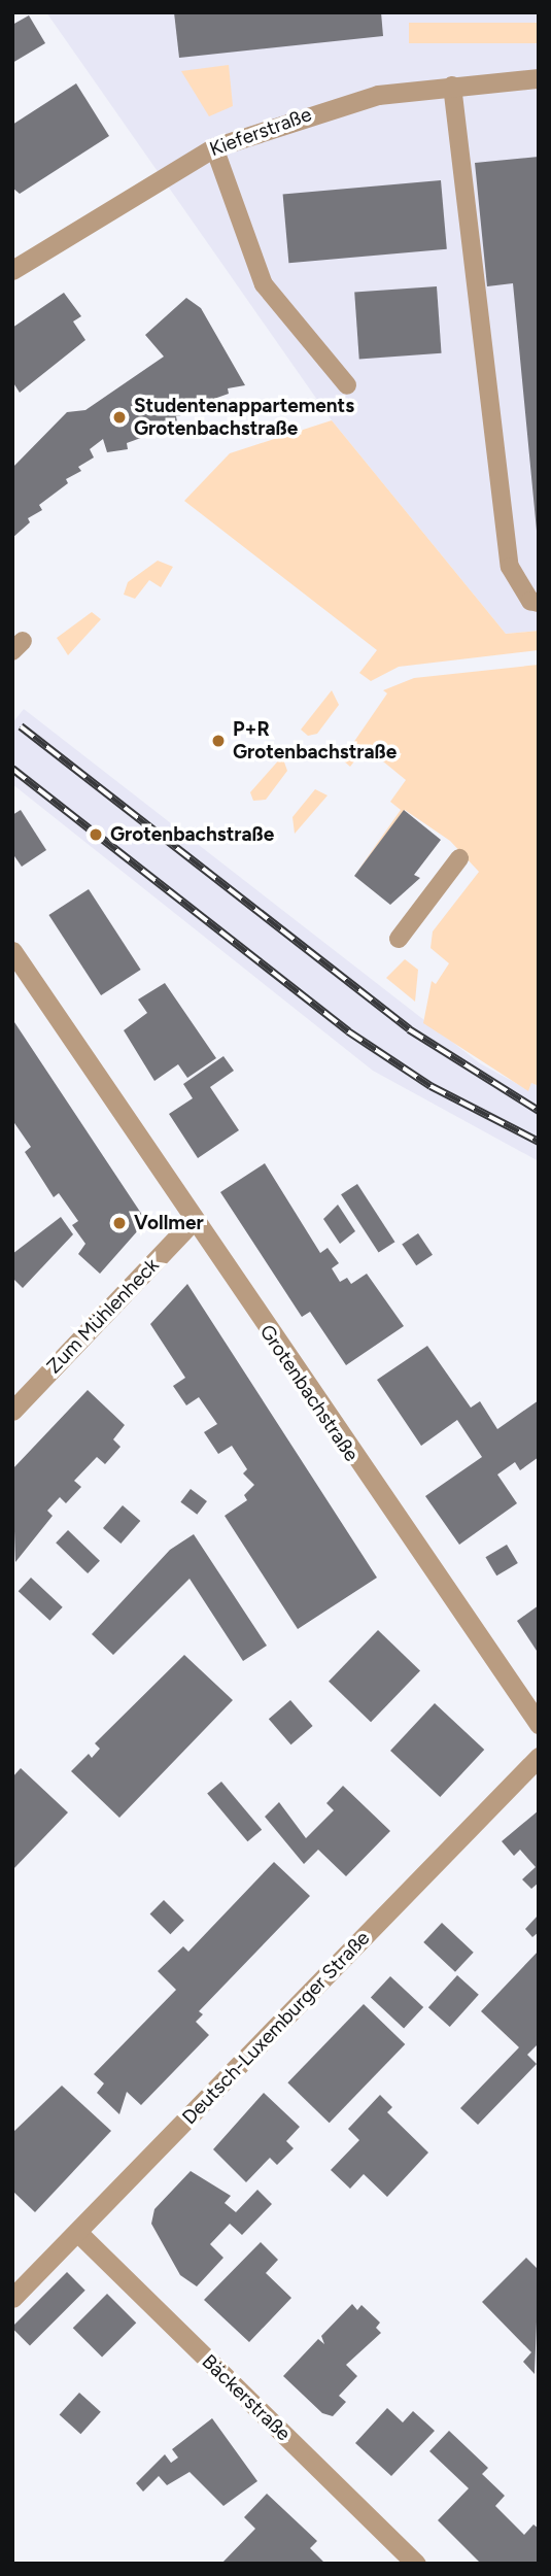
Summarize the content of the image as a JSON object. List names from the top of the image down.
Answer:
{
  "streets": {
    "street": [
      "Kieferstraße",
      "Zum Mühlenheck",
      "Grotenbachstraße",
      "Deutsch-Luxemburger Straße",
      "Bäckerstraße"
    ]
  },
  "crossings": [
    ["Zum Mühlenheck", "Grotenbachstraße"],
    ["Deutsch-Luxemburger Straße", "Bäckerstraße"]
  ],
  "places": [
    "Studentenappartements Grotenbachstraße",
    "P+R Grotenbachstraße",
    "Grotenbachstraße",
    "Vollmer"
  ]
}
